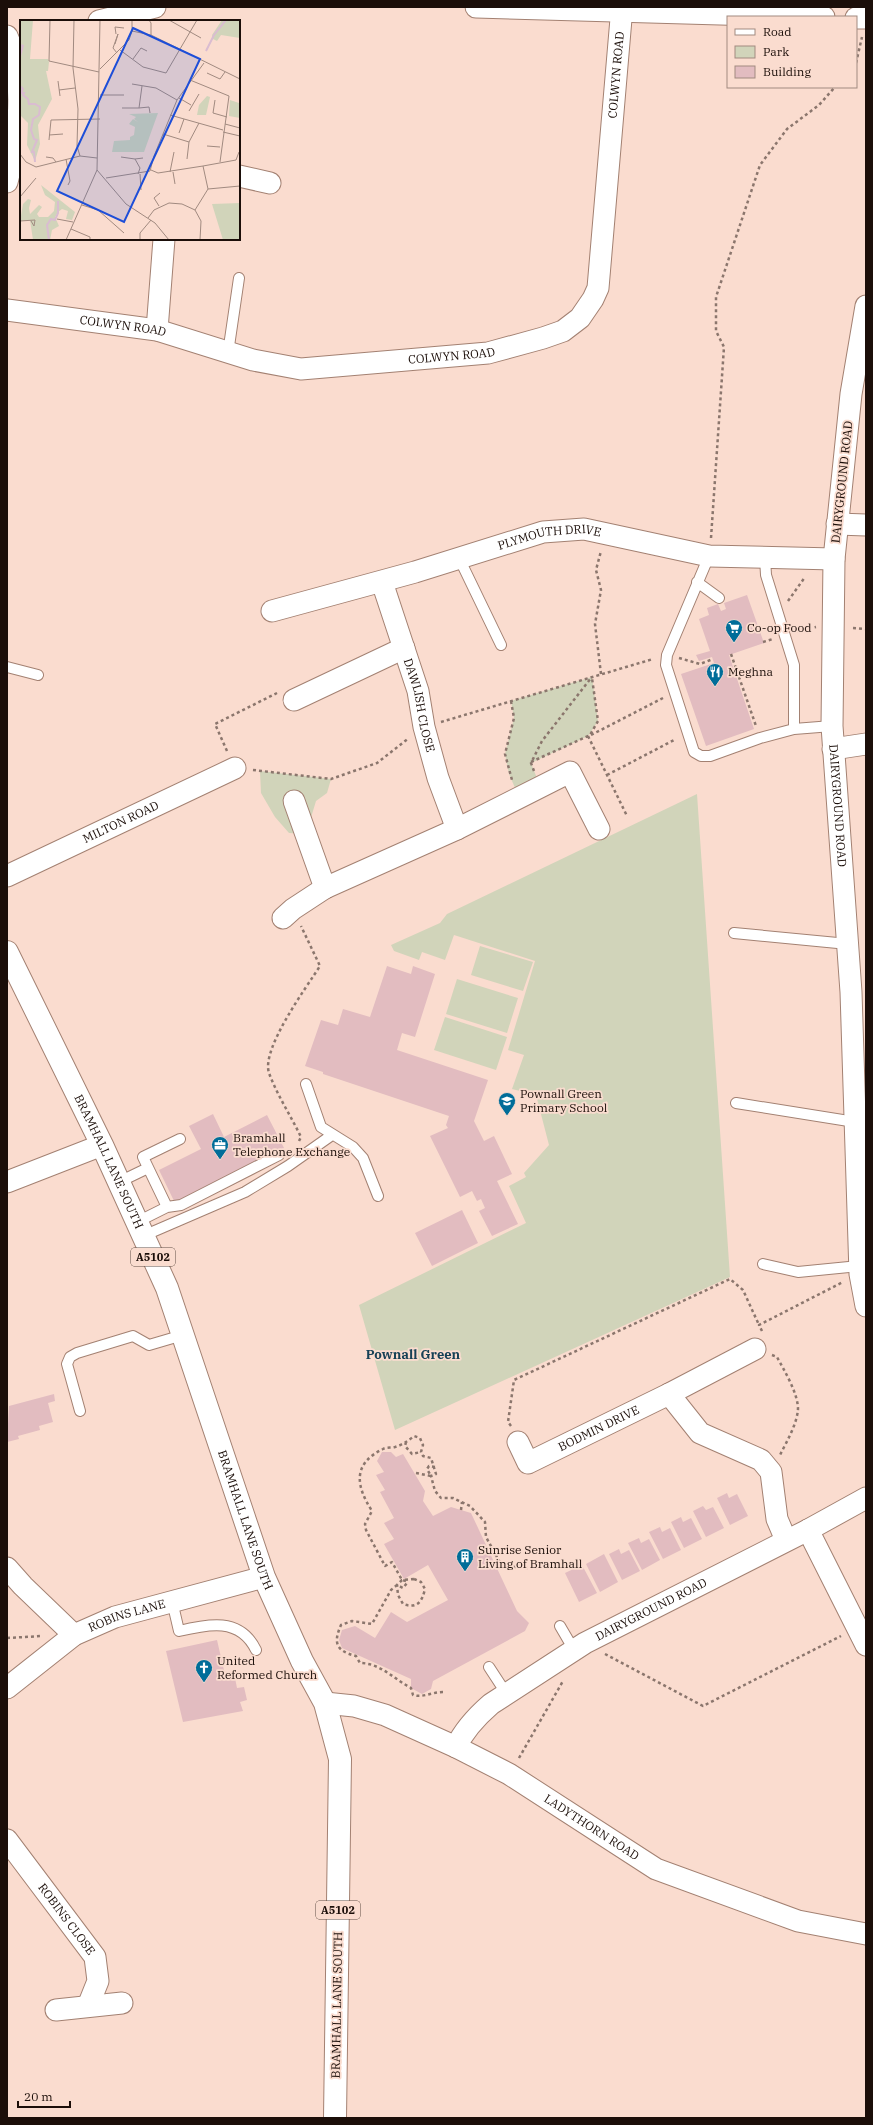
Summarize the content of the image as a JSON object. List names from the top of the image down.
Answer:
{
  "streets": {
    "main road": ["BRAMHALL LANE SOUTH", "A5102"],
    "street": [
      "COLWYN ROAD",
      "DAIRYGROUND ROAD",
      "PLYMOUTH DRIVE",
      "DAWLISH CLOSE",
      "MILTON ROAD",
      "BODMIN DRIVE",
      "ROBINS LANE",
      "LADYTHORN ROAD",
      "ROBINS CLOSE"
    ]
  },
  "crossings": [
    ["DAIRYGROUND ROAD", "PLYMOUTH DRIVE"],
    ["DAIRYGROUND ROAD", "LADYTHORN ROAD"],
    ["PLYMOUTH DRIVE", "DAWLISH CLOSE"],
    ["BRAMHALL LANE SOUTH", "ROBINS LANE"],
    ["BRAMHALL LANE SOUTH", "LADYTHORN ROAD"]
  ],
  "districts": ["Pownall Green"],
  "places": {
    "supermarket": ["Co-op Food"],
    "restaurant": ["Meghna"],
    "school or university": ["Pownall Green Primary School"],
    "office": ["Bramhall Telephone Exchange"],
    "building": ["Sunrise Senior Living of Bramhall"],
    "church": ["United Reformed Church"]
  },
  "legend": ["Road", "Park", "Building"],
  "scale_bar": "20 m"
}
